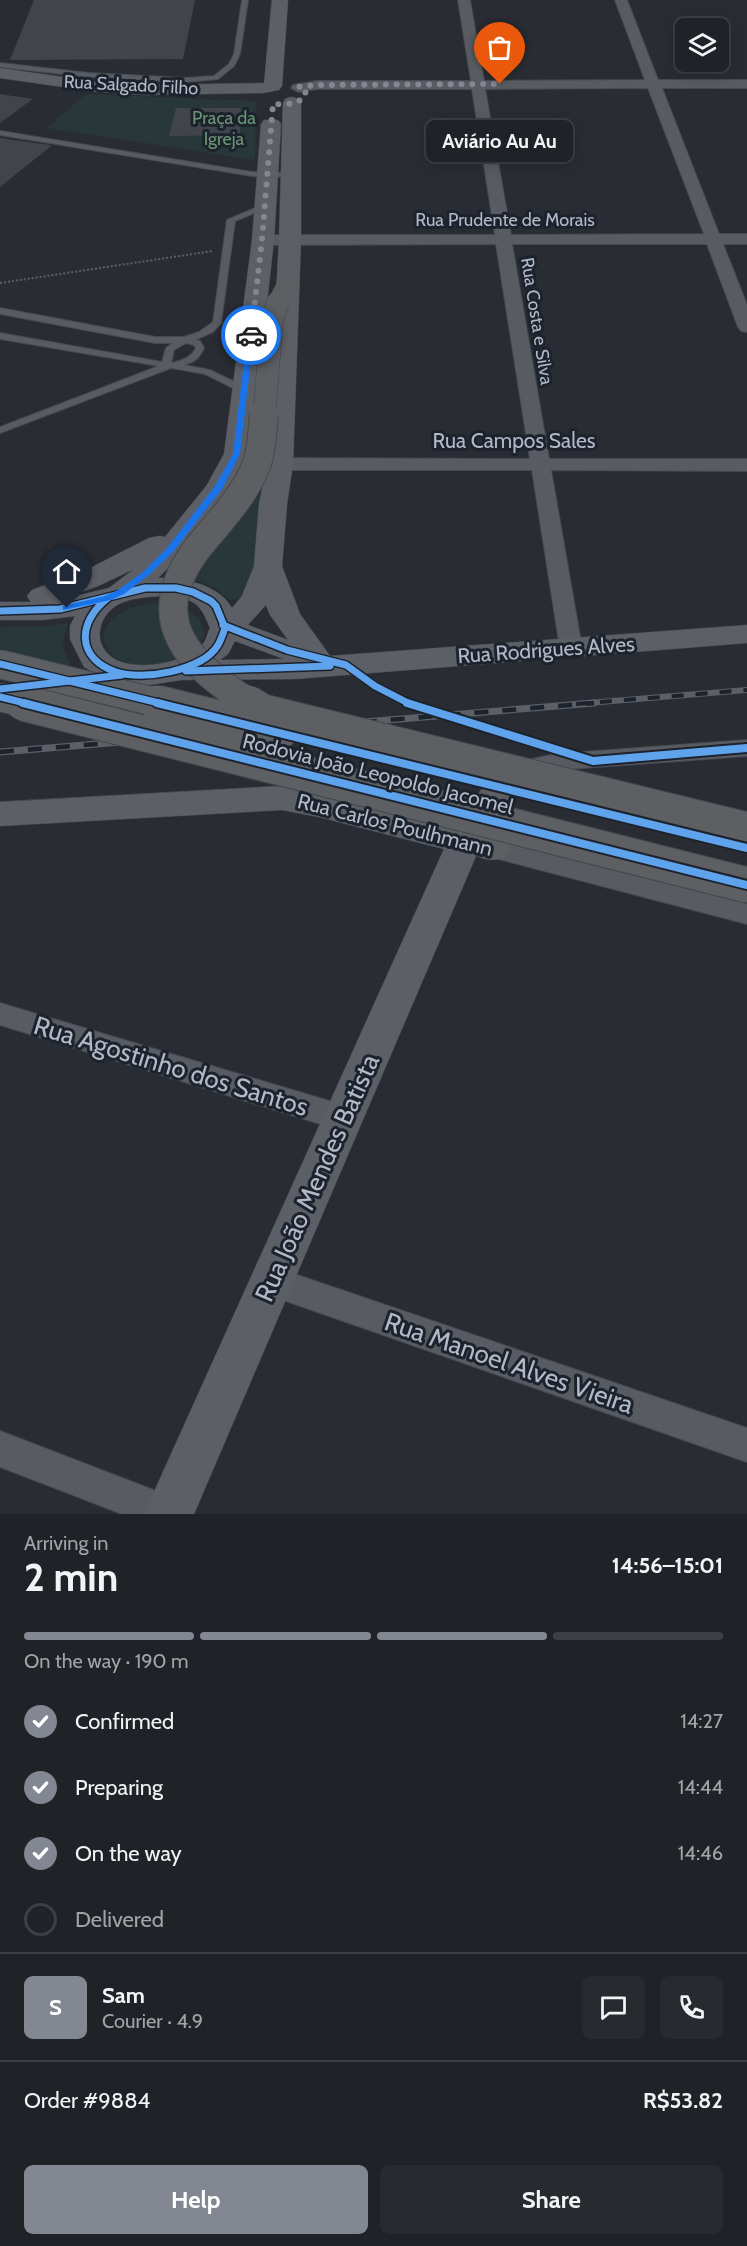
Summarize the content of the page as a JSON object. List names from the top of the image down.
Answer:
{
  "streets": {
    "highway": ["Rodovia João Leopoldo Jacomel"],
    "main road": [
      "Rua Salgado Filho",
      "Rua Rodrigues Alves",
      "Rua Carlos Poulhmann",
      "Rua João Mendes Batista"
    ],
    "street": [
      "Rua Prudente de Morais",
      "Rua Costa e Silva",
      "Rua Campos Sales",
      "Rua Agostinho dos Santos",
      "Rua Manoel Alves Vieira"
    ]
  },
  "crossings": [
    ["Rua Prudente de Morais", "Rua Costa e Silva"],
    ["Rua Costa e Silva", "Rua Campos Sales"],
    ["Rua Costa e Silva", "Rua Rodrigues Alves"],
    ["Rua Carlos Poulhmann", "Rua João Mendes Batista"],
    ["Rua Agostinho dos Santos", "Rua João Mendes Batista"],
    ["Rua João Mendes Batista", "Rua Manoel Alves Vieira"]
  ],
  "parks": ["Praça da Igreja"],
  "places": ["Aviário Au Au"],
  "page": {
    "bubble": "Aviário Au Au",
    "heading": ["2 min", "Arriving in", "14:56–15:01"],
    "panel": [
      "Sam",
      "Courier · 4.9",
      "Order #9884",
      "R$53.82"
    ],
    "bar": "On the way · 190 m",
    "list": [
      ["Confirmed", "14:27"],
      ["Preparing", "14:44"],
      ["On the way", "14:46"],
      "Delivered"
    ],
    "round": "S",
    "buttons": ["Help", "Share"]
  }
}
